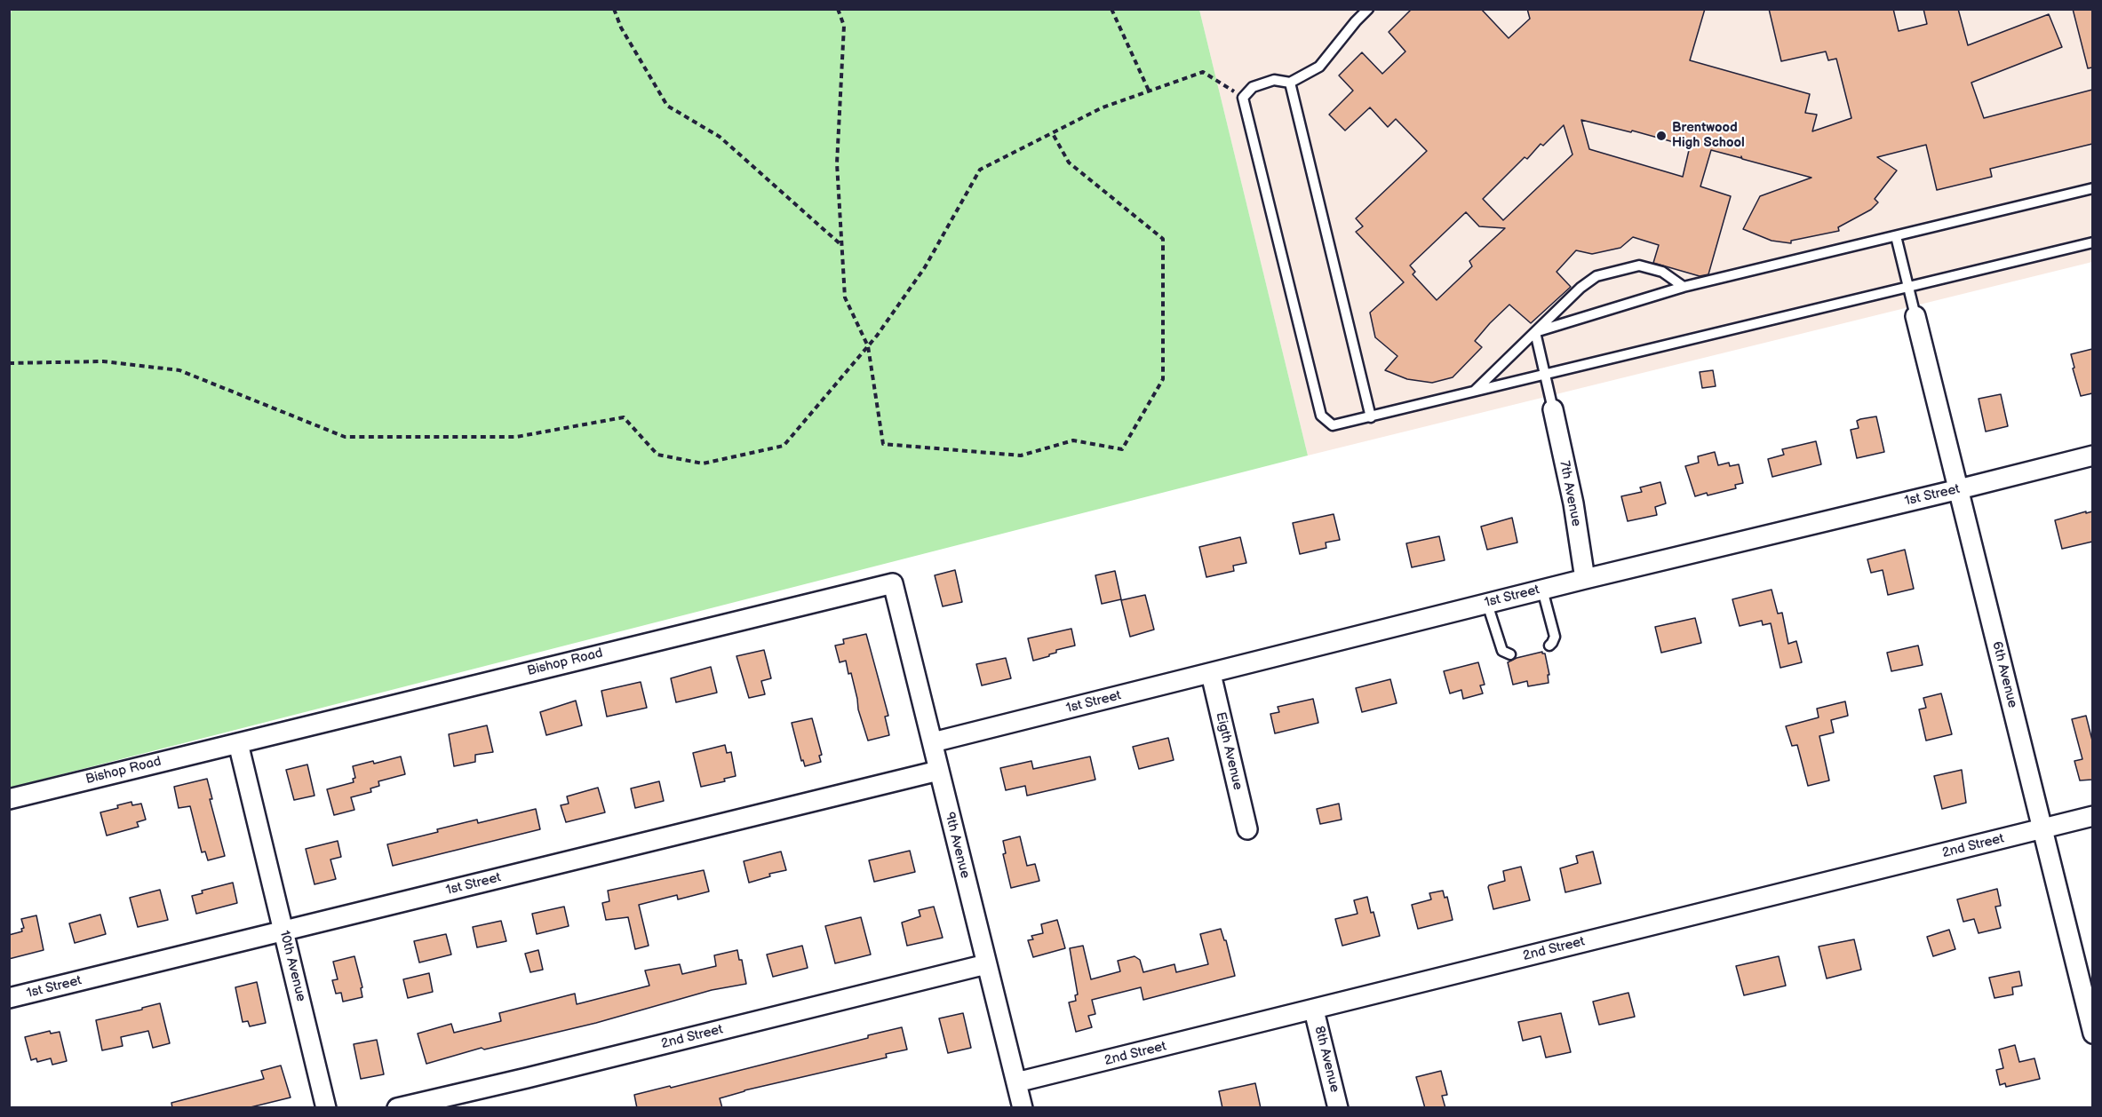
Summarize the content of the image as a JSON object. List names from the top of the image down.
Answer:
{
  "streets": {
    "street": [
      "7th Avenue",
      "1st Street",
      "Bishop Road",
      "6th Avenue",
      "Eigth Avenue",
      "9th Avenue",
      "2nd Street",
      "10th Avenue",
      "8th Avenue"
    ]
  },
  "crossings": [
    ["7th Avenue", "1st Street"],
    ["1st Street", "6th Avenue"],
    ["1st Street", "Eigth Avenue"],
    ["1st Street", "9th Avenue"],
    ["1st Street", "10th Avenue"],
    ["Bishop Road", "9th Avenue"],
    ["Bishop Road", "10th Avenue"],
    ["6th Avenue", "2nd Street"],
    ["9th Avenue", "2nd Street"],
    ["2nd Street", "8th Avenue"]
  ],
  "places": ["Brentwood High School"]
}
